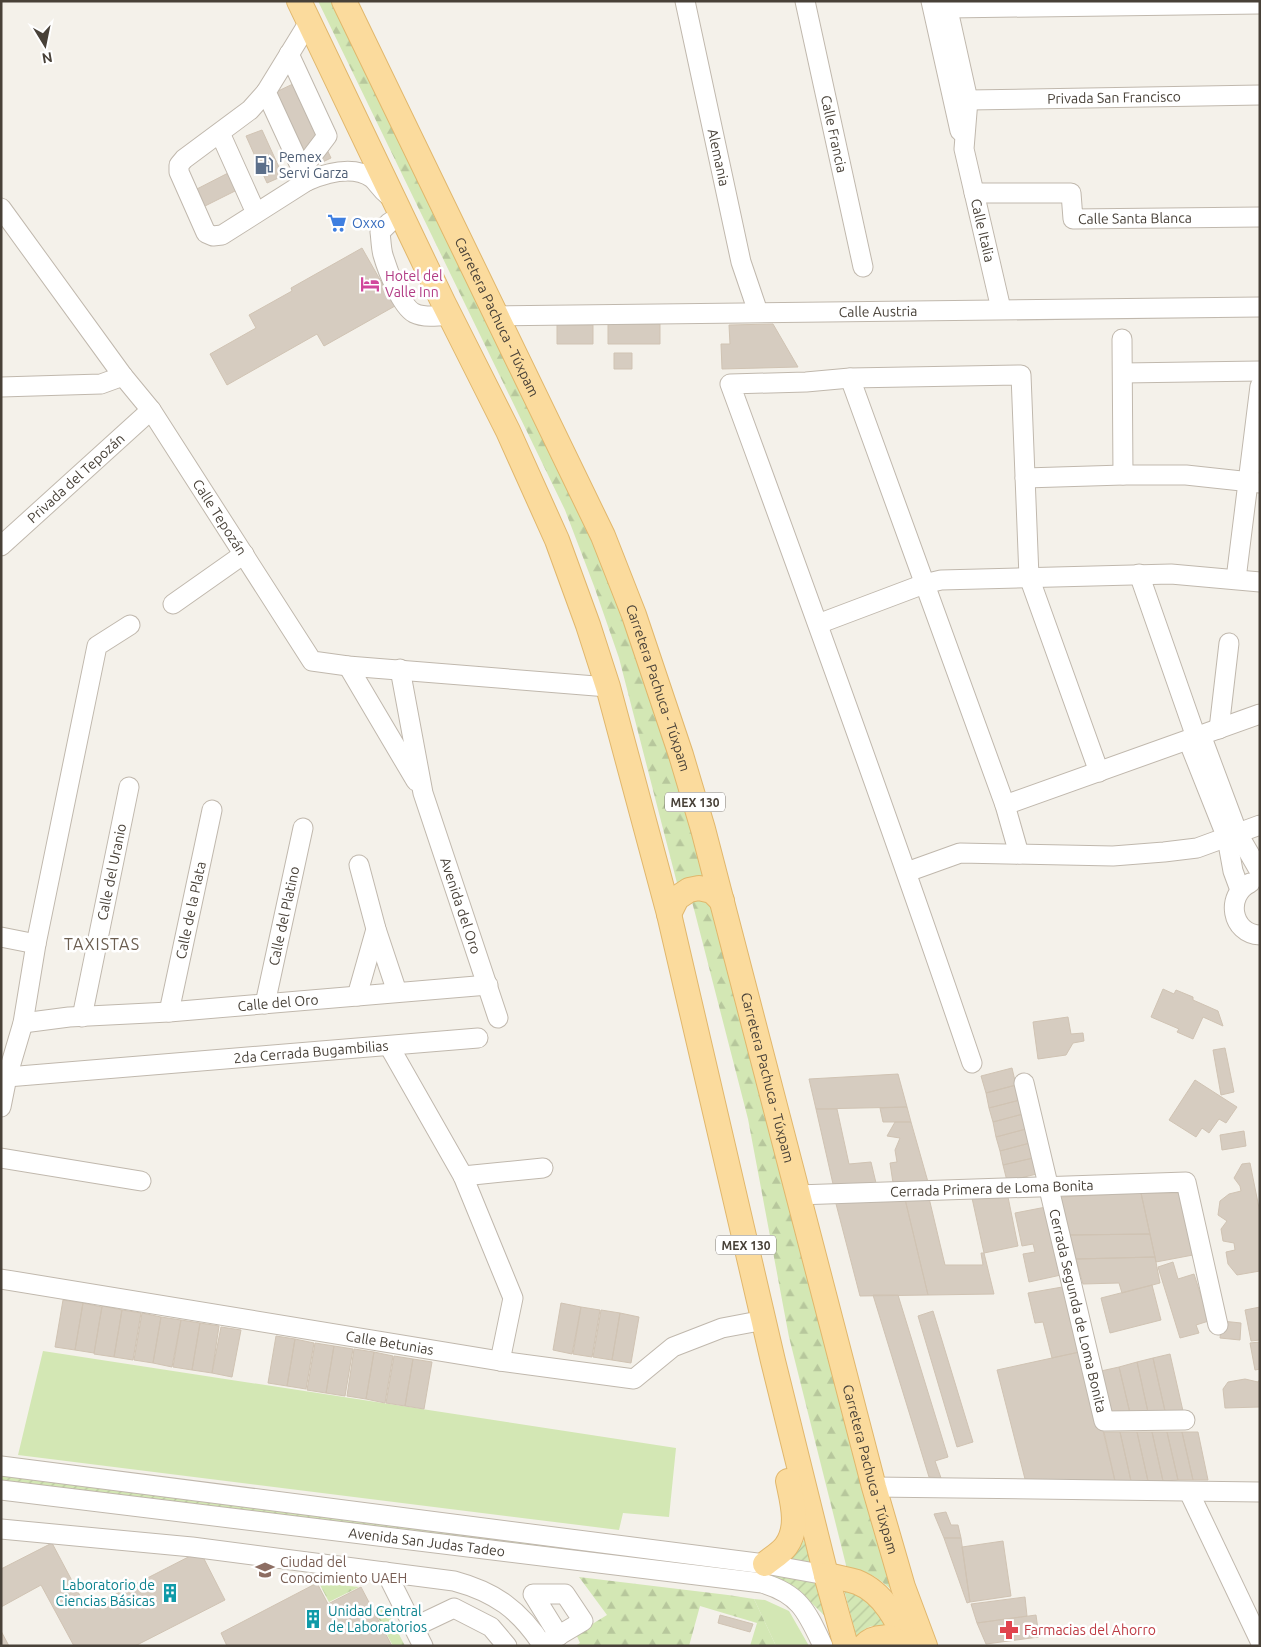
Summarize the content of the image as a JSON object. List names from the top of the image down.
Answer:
{
  "streets": {
    "main road": ["Carretera Pachuca - Túxpam", "MEX 130"],
    "street": [
      "Privada San Francisco",
      "Calle Francia",
      "Alemania",
      "Calle Santa Blanca",
      "Calle Italia",
      "Calle Austria",
      "Privada del Tepozán",
      "Calle Tepozán",
      "Calle del Uranio",
      "Avenida del Oro",
      "Calle de la Plata",
      "Calle del Platino",
      "Calle del Oro",
      "2da Cerrada Bugambilias",
      "Cerrada Primera de Loma Bonita",
      "Cerrada Segunda de Loma Bonita",
      "Calle Betunias",
      "Avenida San Judas Tadeo"
    ]
  },
  "crossings": [
    ["Privada San Francisco", "Calle Italia"],
    ["Alemania", "Calle Austria"],
    ["Calle Santa Blanca", "Calle Italia"],
    ["Calle Italia", "Calle Austria"],
    ["Calle Austria", "Carretera Pachuca - Túxpam"],
    ["Carretera Pachuca - Túxpam", "Cerrada Primera de Loma Bonita"],
    ["Privada del Tepozán", "Calle Tepozán"],
    ["Calle Tepozán", "Avenida del Oro"],
    ["MEX 130", "Calle Betunias"],
    ["MEX 130", "Avenida San Judas Tadeo"],
    ["Calle del Uranio", "Calle del Oro"],
    ["Avenida del Oro", "Calle del Oro"],
    ["Calle de la Plata", "Calle del Oro"],
    ["Calle del Platino", "Calle del Oro"],
    ["2da Cerrada Bugambilias", "Calle Betunias"],
    ["Cerrada Primera de Loma Bonita", "Cerrada Segunda de Loma Bonita"]
  ],
  "districts": ["TAXISTAS"],
  "places": {
    "fuel station": ["Pemex Servi Garza"],
    "supermarket": ["Oxxo"],
    "hotel": ["Hotel del Valle Inn"],
    "school or university": ["Ciudad del Conocimiento UAEH"],
    "building": ["Laboratorio de Ciencias Básicas", "Unidad Central de Laboratorios"],
    "pharmacy": ["Farmacias del Ahorro"]
  },
  "north": "bottom"
}
